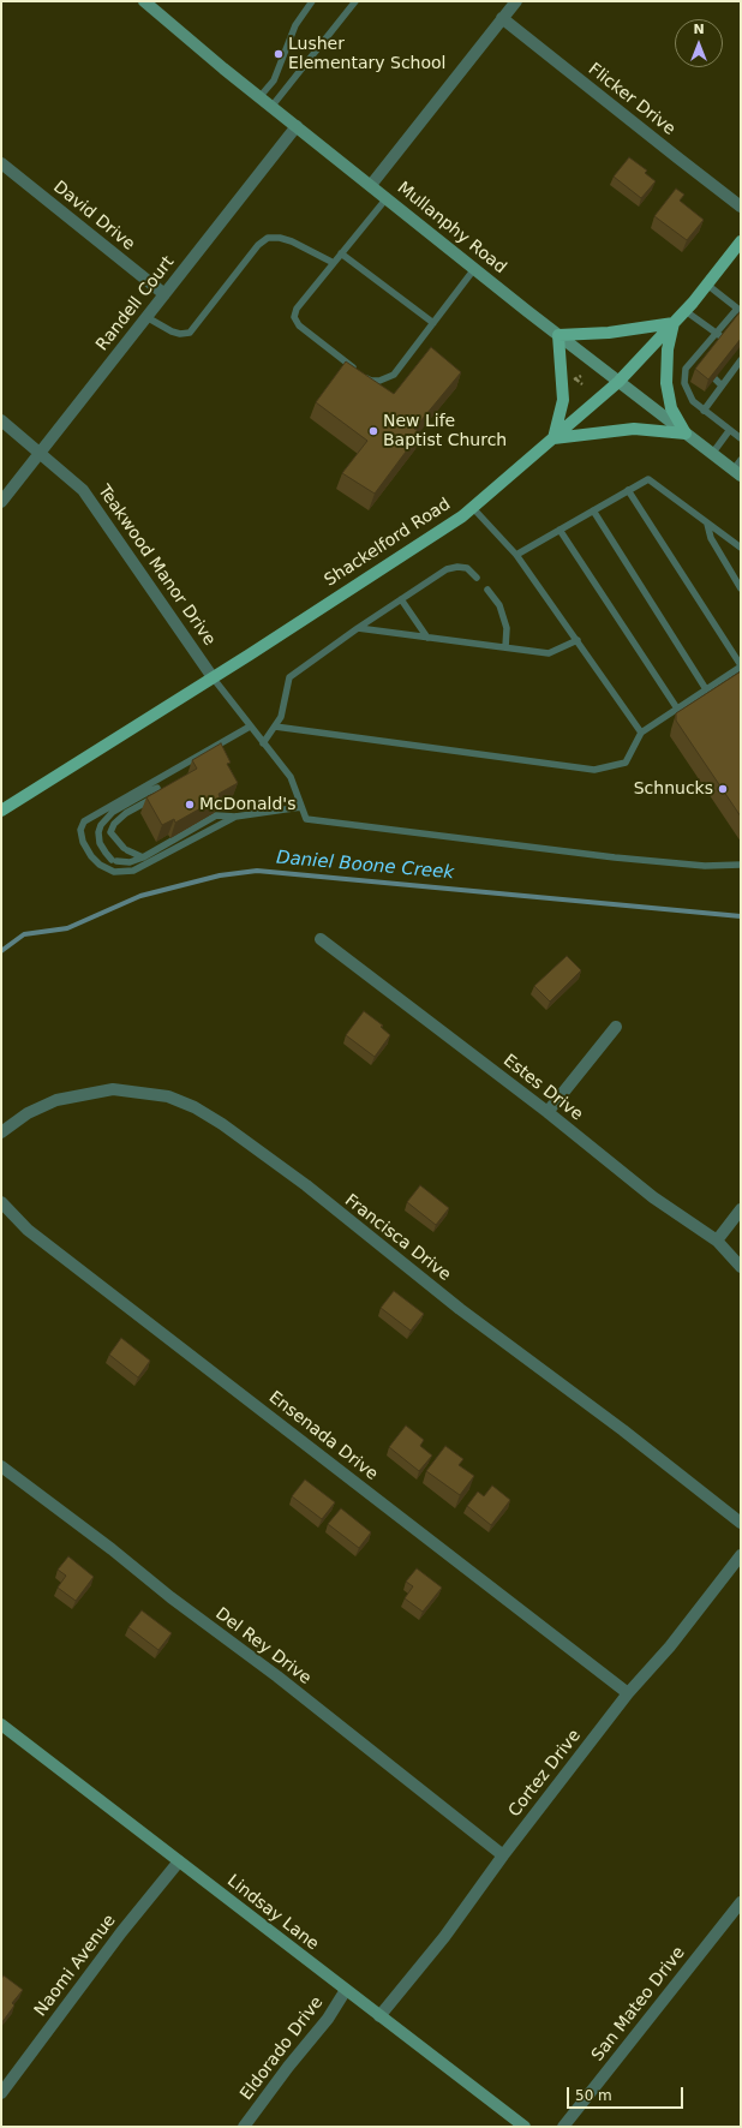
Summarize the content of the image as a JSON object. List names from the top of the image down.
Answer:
{
  "streets": {
    "main road": ["Shackelford Road"],
    "street": [
      "Flicker Drive",
      "David Drive",
      "Mullanphy Road",
      "Randell Court",
      "Teakwood Manor Drive",
      "Estes Drive",
      "Francisca Drive",
      "Ensenada Drive",
      "Del Rey Drive",
      "Cortez Drive",
      "Lindsay Lane",
      "Naomi Avenue",
      "San Mateo Drive",
      "Eldorado Drive"
    ]
  },
  "crossings": [
    ["David Drive", "Randell Court"],
    ["Mullanphy Road", "Randell Court"],
    ["Mullanphy Road", "Shackelford Road"],
    ["Randell Court", "Teakwood Manor Drive"],
    ["Shackelford Road", "Teakwood Manor Drive"],
    ["Ensenada Drive", "Cortez Drive"],
    ["Del Rey Drive", "Cortez Drive"],
    ["Cortez Drive", "Lindsay Lane"],
    ["Lindsay Lane", "Naomi Avenue"],
    ["Lindsay Lane", "Eldorado Drive"]
  ],
  "water": ["Daniel Boone Creek"],
  "places": [
    "Lusher Elementary School",
    "New Life Baptist Church",
    "Schnucks",
    "McDonald's"
  ],
  "scale_bar": "50 m",
  "north": "top"
}
